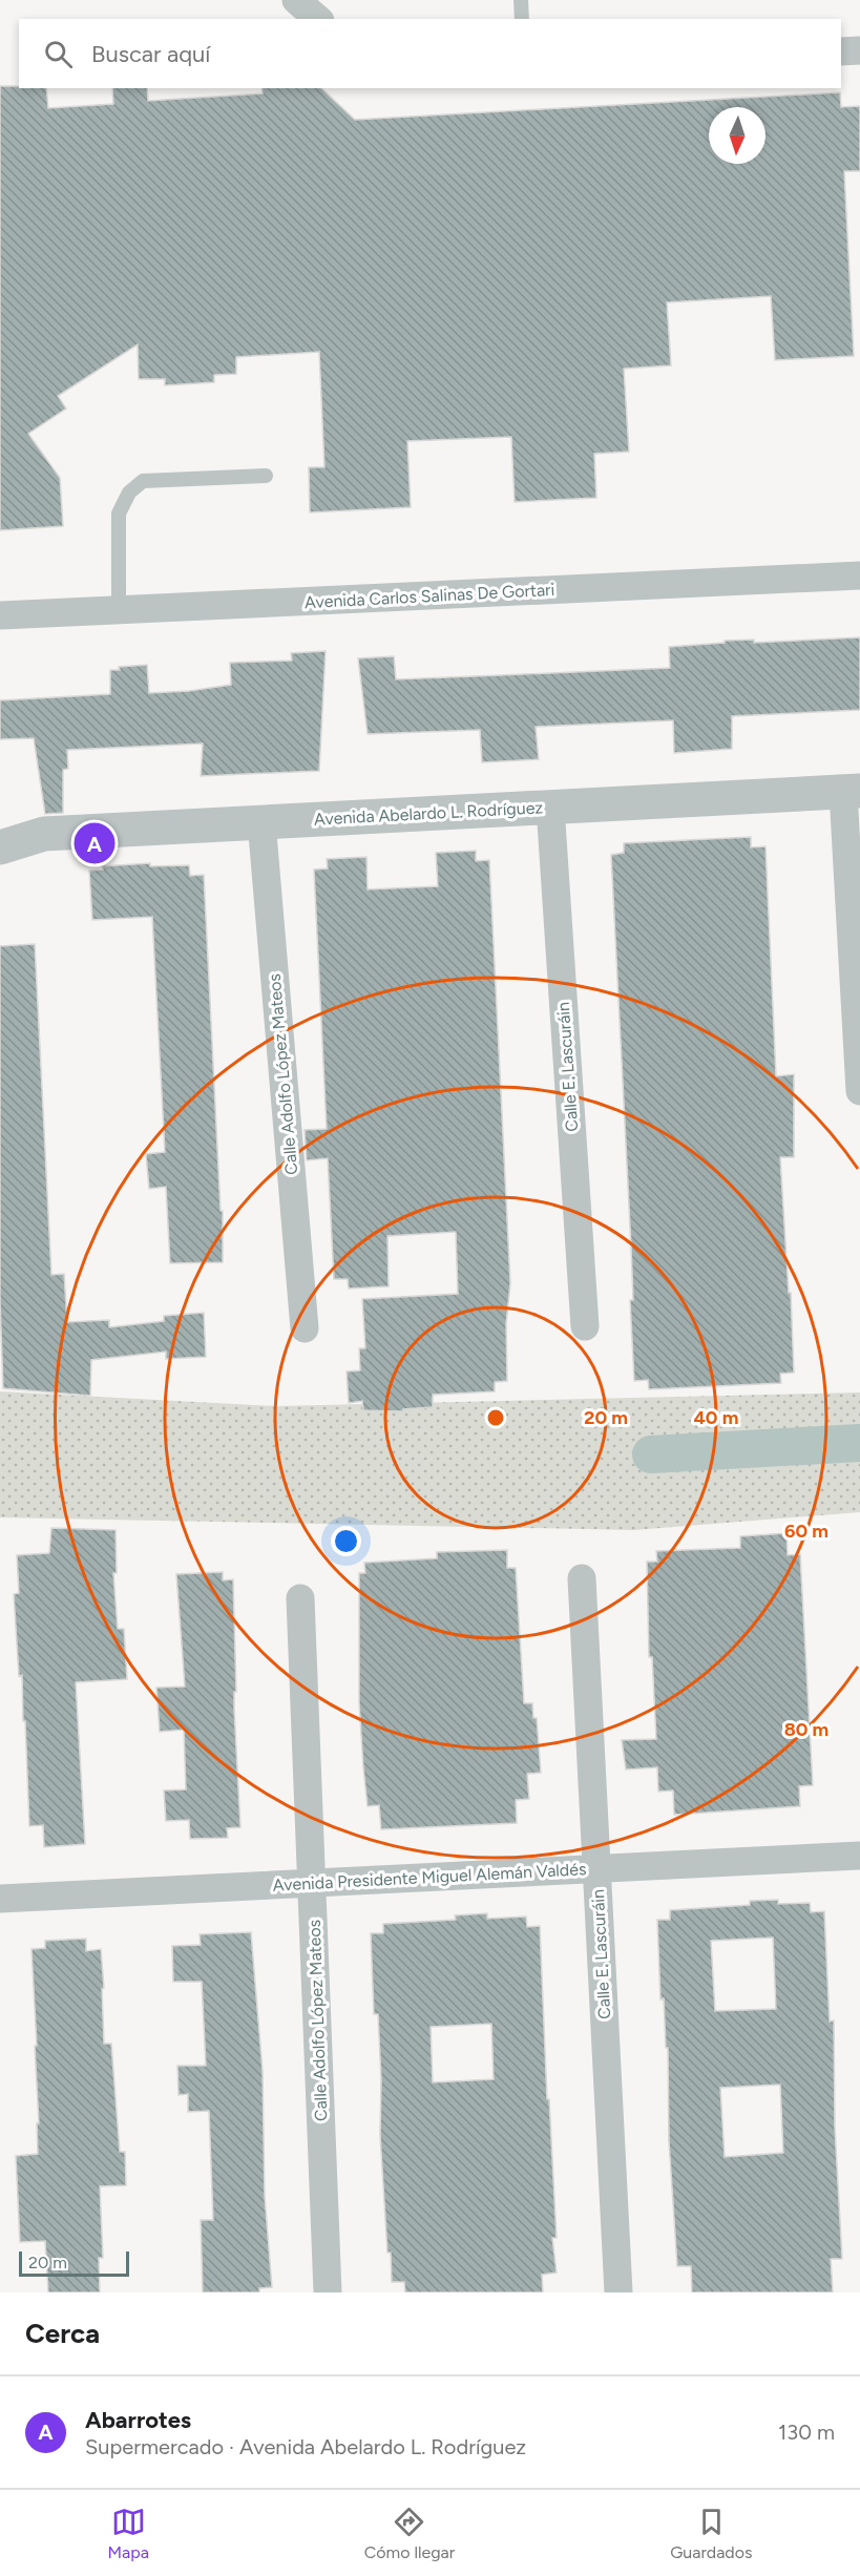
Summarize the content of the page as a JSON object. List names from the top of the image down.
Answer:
{
  "streets": {
    "street": [
      "Avenida Carlos Salinas De Gortari",
      "Avenida Abelardo L. Rodríguez",
      "Calle E. Lascuráin",
      "Calle Adolfo López Mateos",
      "Avenida Presidente Miguel Alemán Valdés"
    ]
  },
  "crossings": [
    ["Avenida Abelardo L. Rodríguez", "Calle E. Lascuráin"],
    ["Avenida Abelardo L. Rodríguez", "Calle Adolfo López Mateos"],
    ["Calle E. Lascuráin", "Avenida Presidente Miguel Alemán Valdés"],
    ["Calle Adolfo López Mateos", "Avenida Presidente Miguel Alemán Valdés"]
  ],
  "scale_bar": "20 m",
  "north": "bottom",
  "page": {
    "search": "Buscar aquí",
    "pins": "A",
    "scale": "20 m",
    "heading": "Cerca",
    "list": [
      {
        "mark": "A",
        "name": "Abarrotes",
        "note": "Supermercado · Avenida Abelardo L. Rodríguez",
        "value": "130 m"
      }
    ],
    "nav": ["Mapa", "Cómo llegar", "Guardados"]
  },
  "rings": [
    "20 m",
    "40 m",
    "60 m",
    "80 m"
  ]
}
